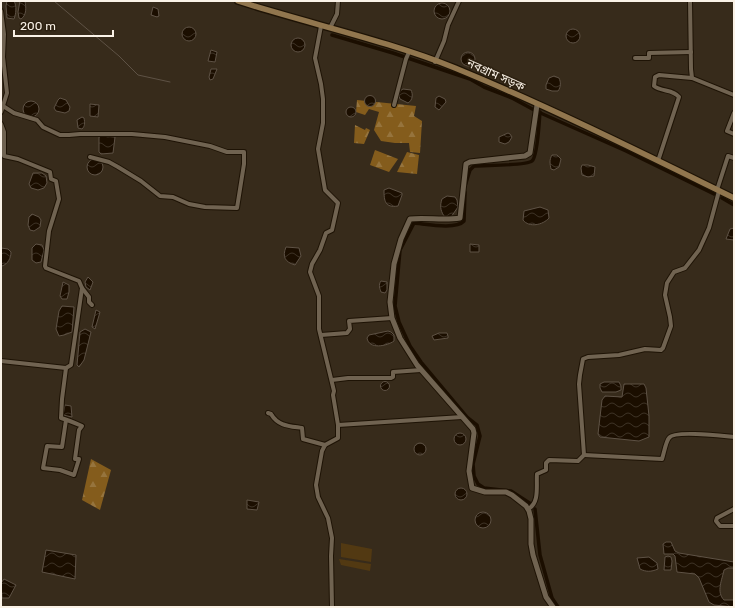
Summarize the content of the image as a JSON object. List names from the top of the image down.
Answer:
{
  "streets": {
    "main road": ["নবগ্রাম সড়ক"]
  },
  "scale_bar": "200 m"
}
